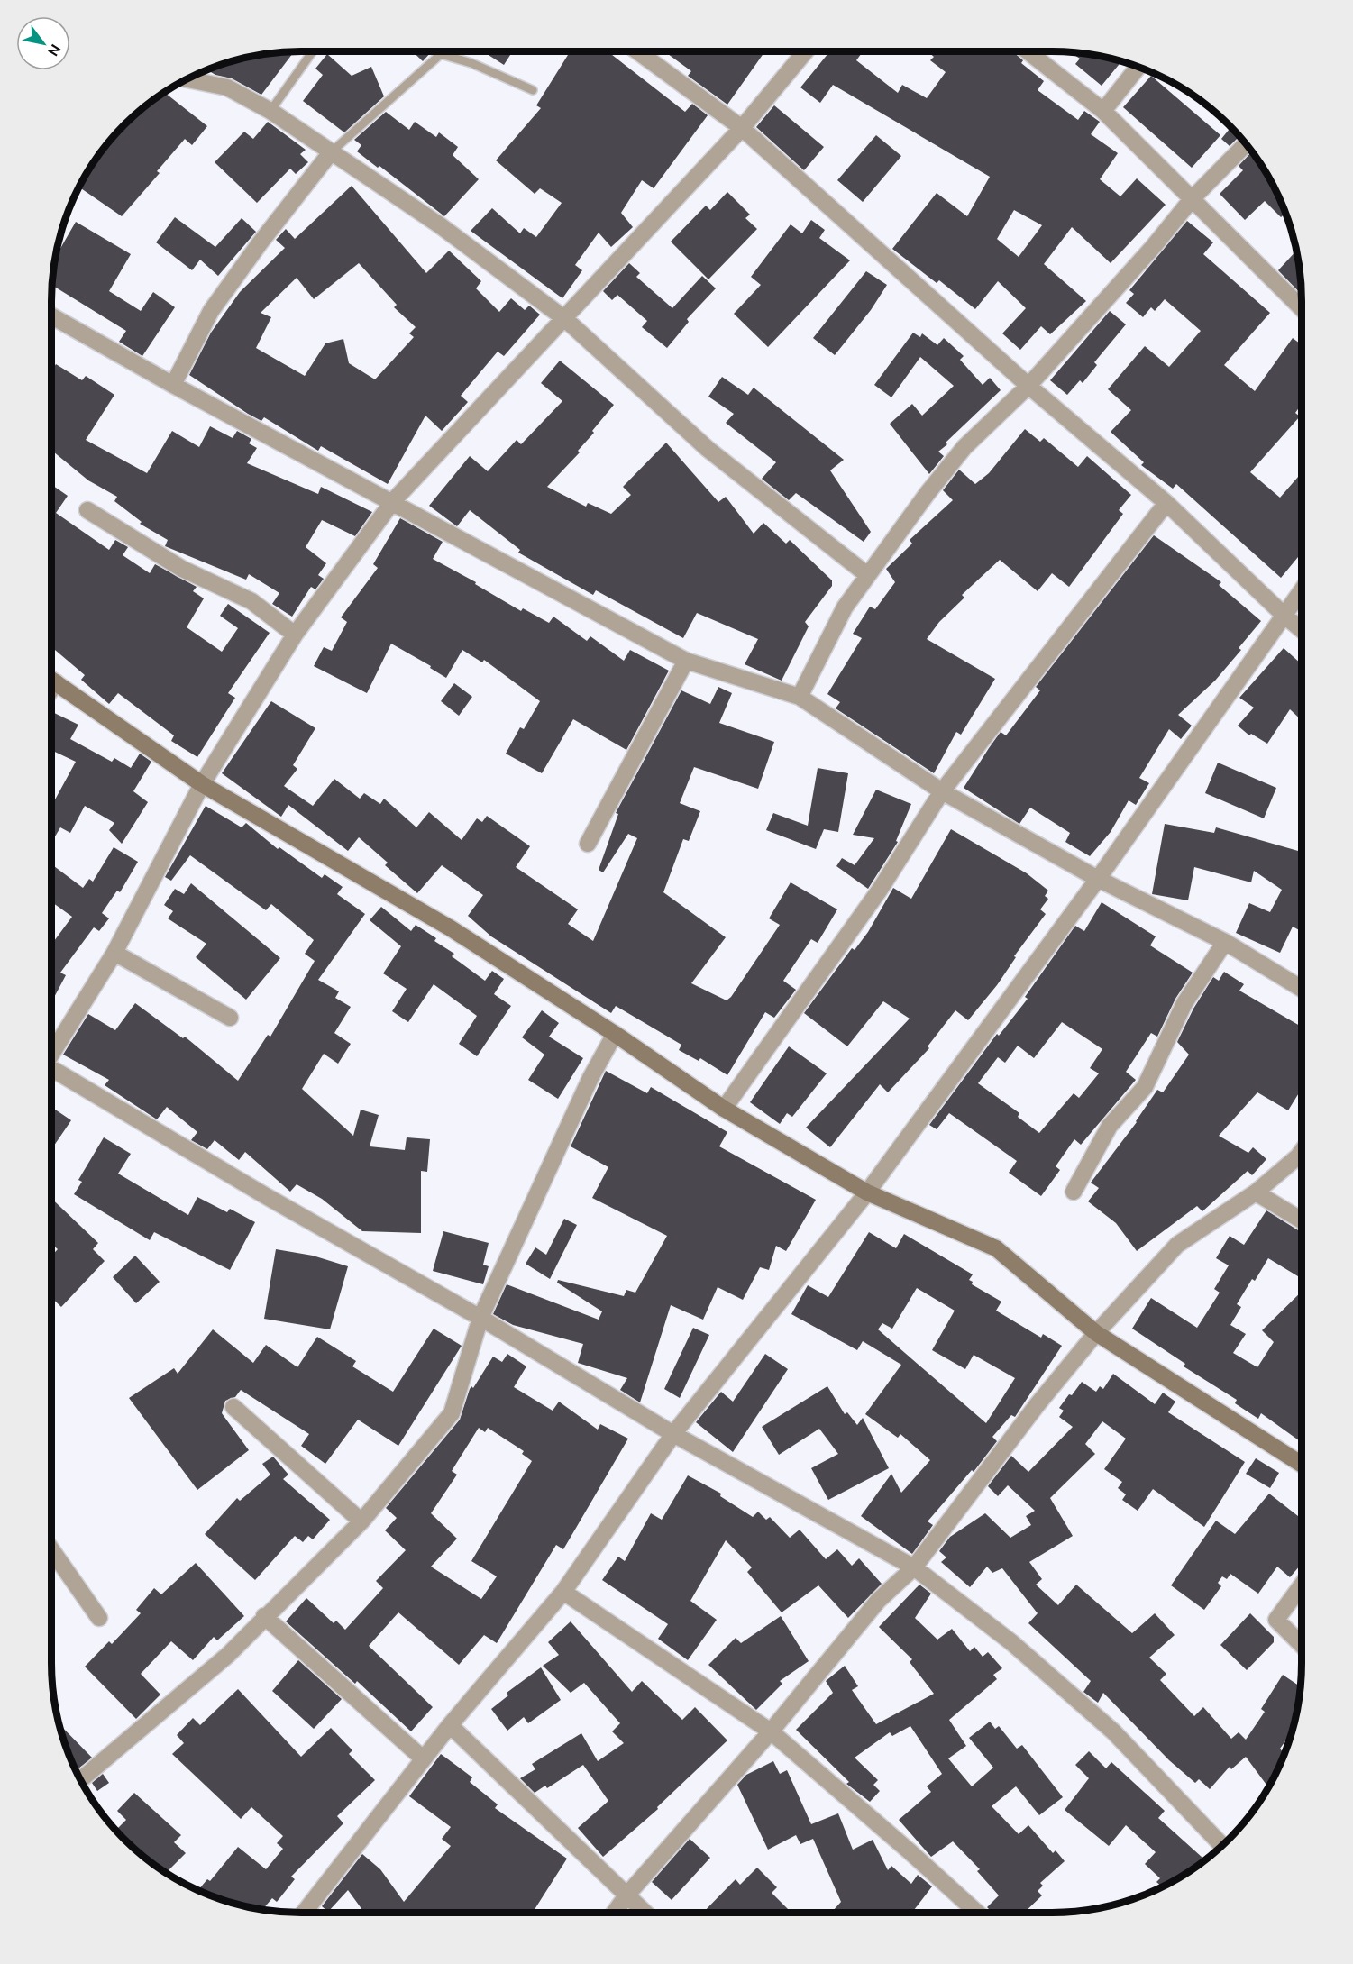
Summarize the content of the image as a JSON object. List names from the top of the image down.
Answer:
{
  "north": "bottom right"
}
